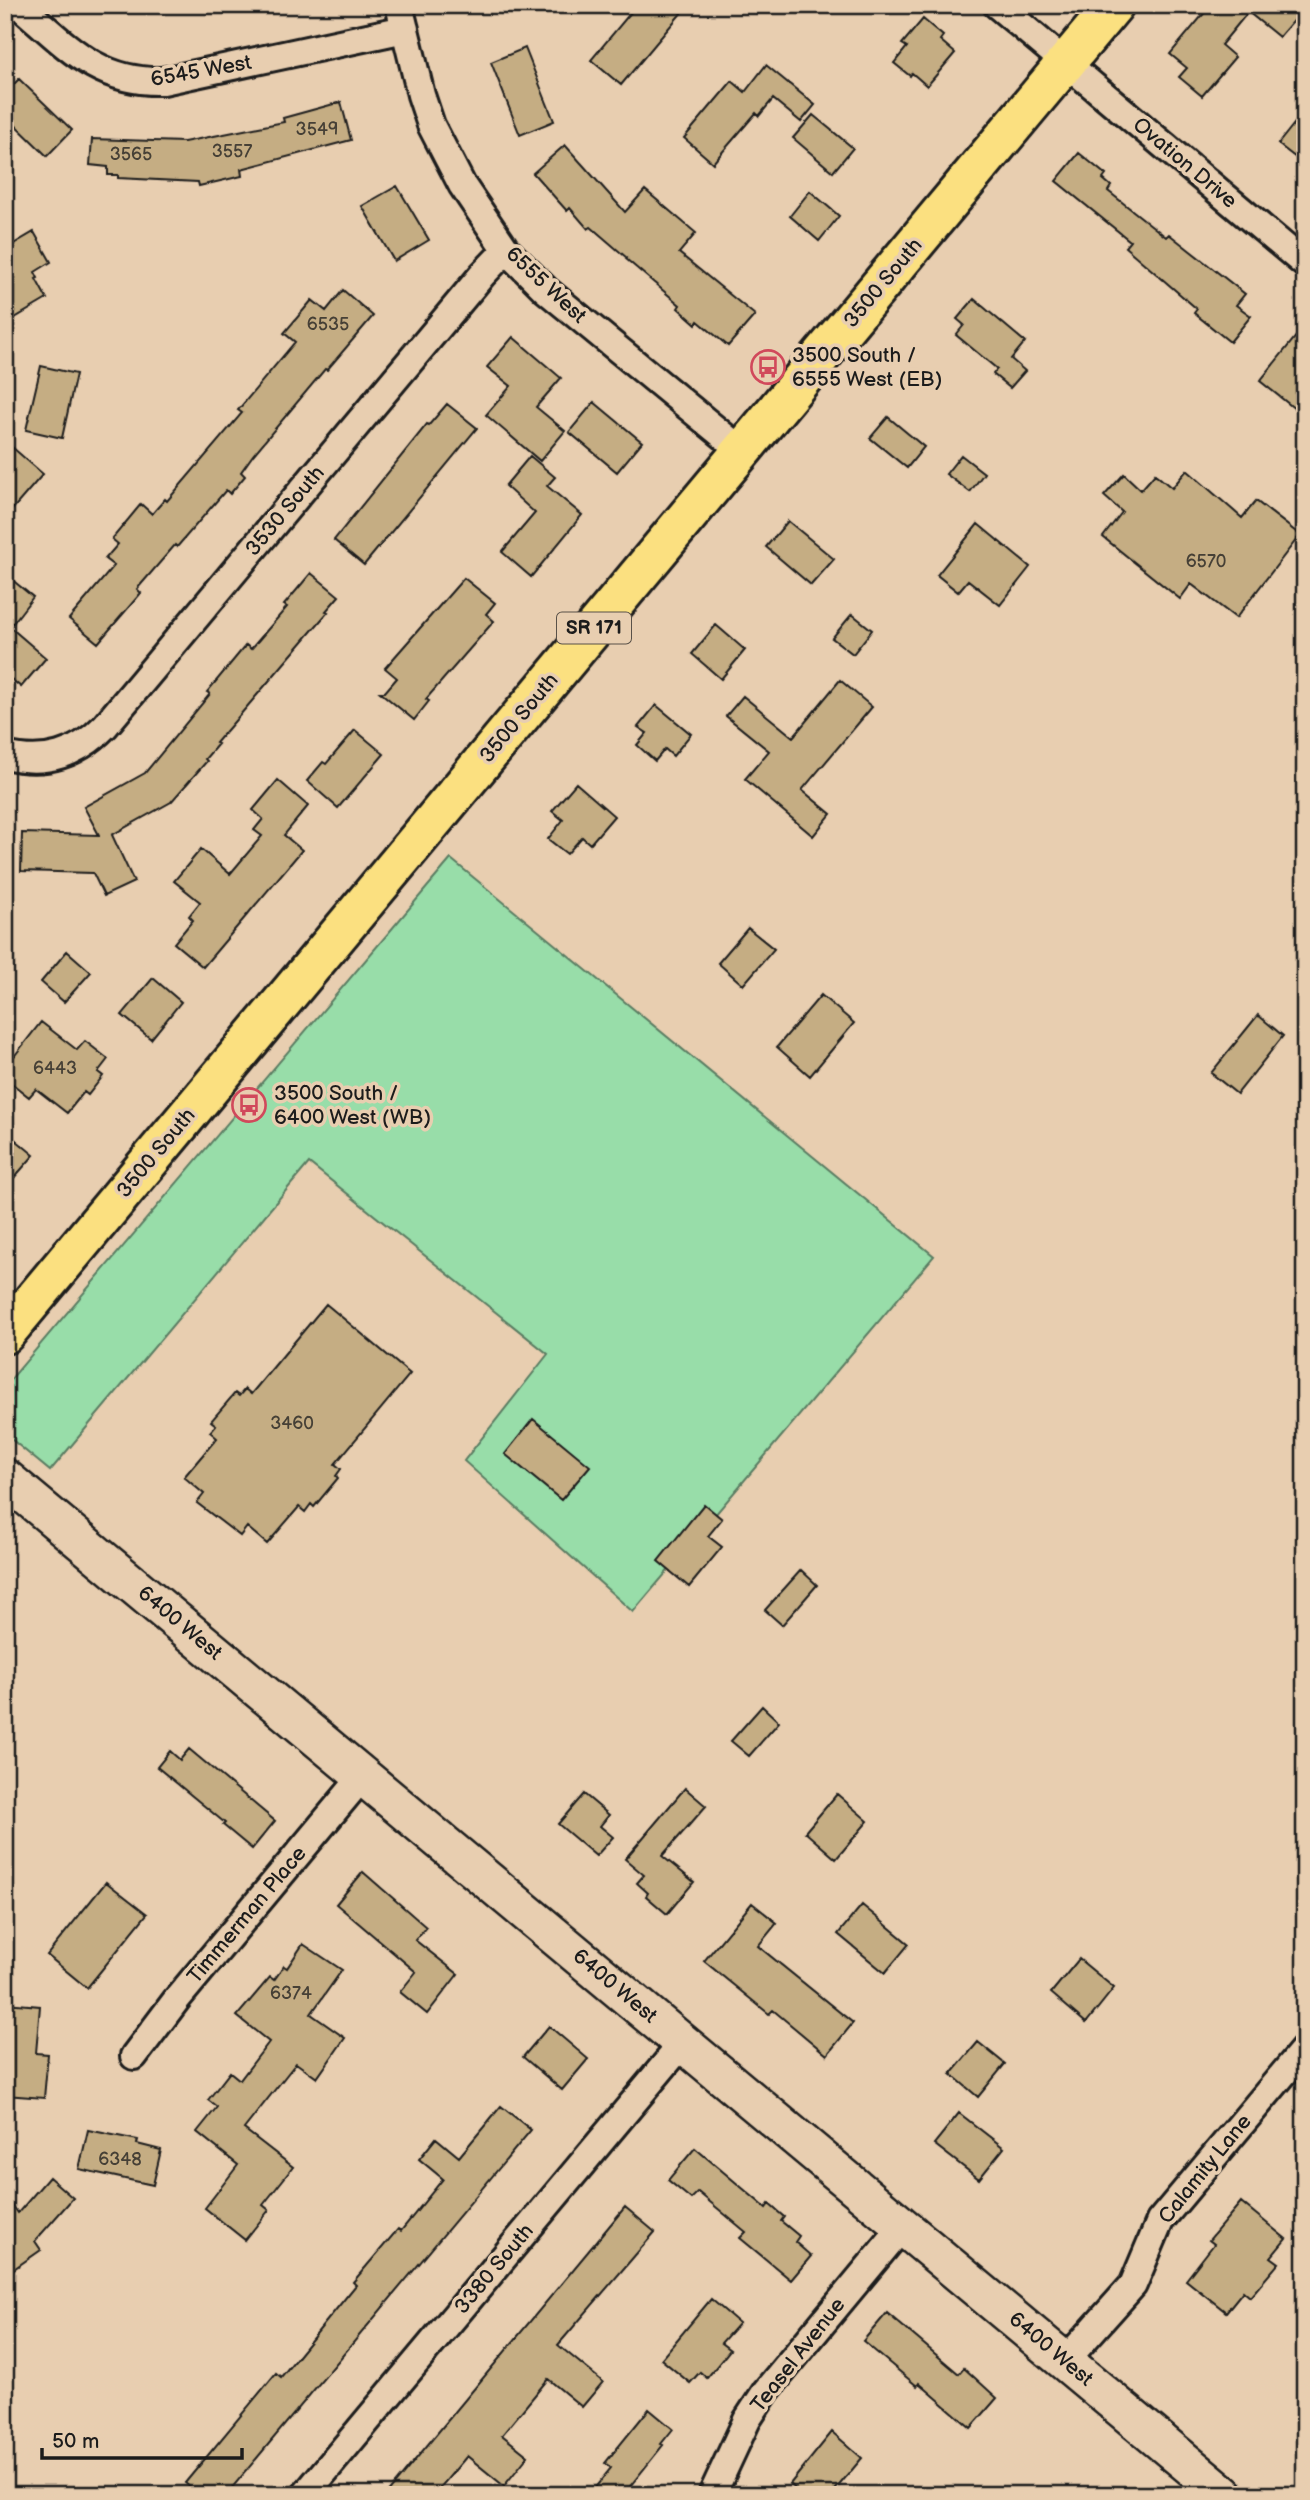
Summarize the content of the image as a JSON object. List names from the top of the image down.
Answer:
{
  "streets": {
    "main road": ["3500 South", "SR 171"],
    "street": [
      "6545 West",
      "Ovation Drive",
      "6555 West",
      "3530 South",
      "6400 West",
      "Timmerman Place",
      "Calamity Lane",
      "3380 South",
      "Teasel Avenue"
    ]
  },
  "crossings": [
    ["6545 West", "6555 West"],
    ["Ovation Drive", "3500 South"],
    ["3500 South", "6555 West"],
    ["6555 West", "3530 South"],
    ["6400 West", "Timmerman Place"],
    ["6400 West", "Calamity Lane"],
    ["6400 West", "3380 South"],
    ["6400 West", "Teasel Avenue"]
  ],
  "places": {
    "bus stop": ["3500 South / 6555 West (EB)", "3500 South / 6400 West (WB)"]
  },
  "house_numbers": [
    "3549",
    "3557",
    "3565",
    "6535",
    "6570",
    "6443",
    "3460",
    "6374",
    "6348"
  ],
  "scale_bar": "50 m"
}
